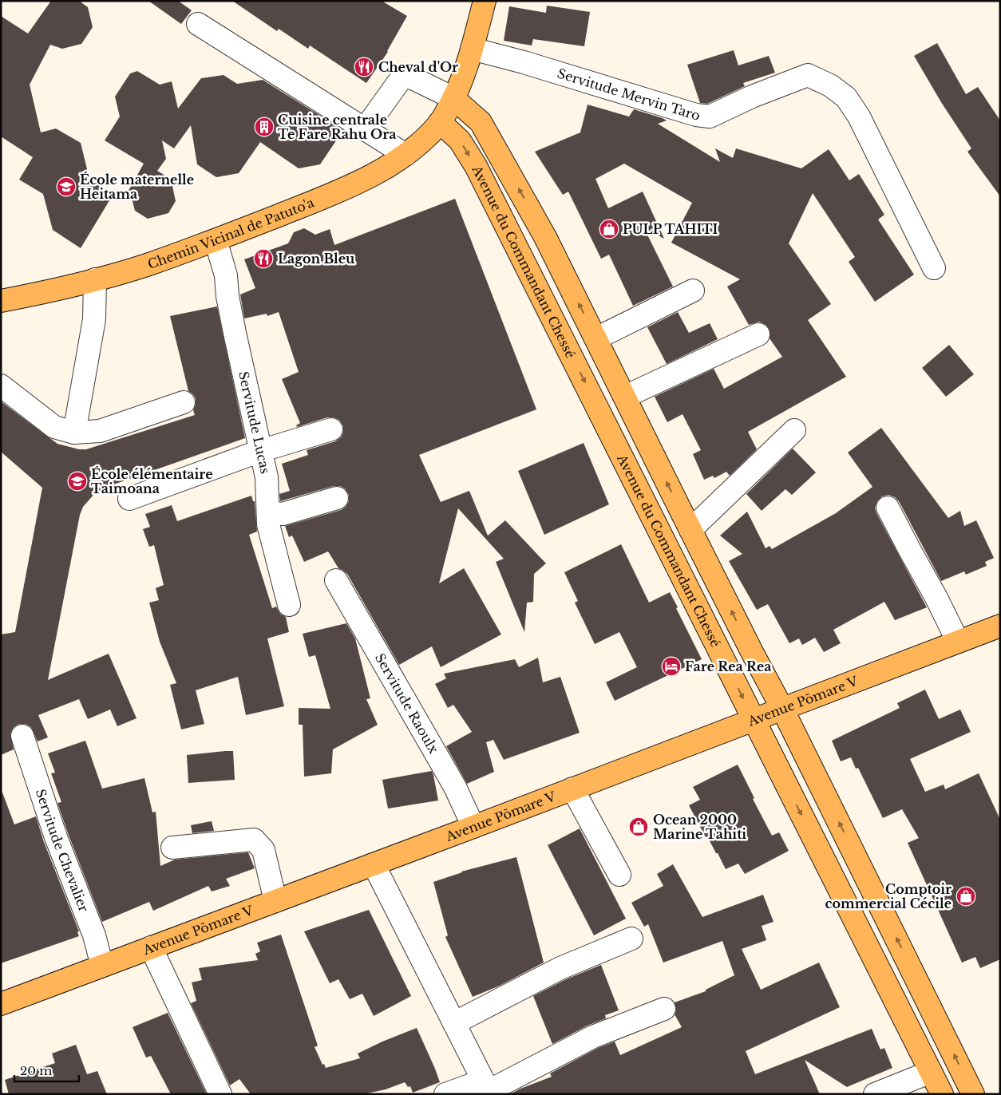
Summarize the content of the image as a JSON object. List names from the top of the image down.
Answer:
{
  "streets": {
    "main road": ["Chemin Vicinal de Patuto'a", "Avenue du Commandant Chessé", "Avenue Pōmare V"],
    "street": [
      "Servitude Mervin Taro",
      "Servitude Lucas",
      "Servitude Raoulx",
      "Servitude Chevalier"
    ]
  },
  "crossings": [
    ["Servitude Mervin Taro", "Chemin Vicinal de Patuto'a"],
    ["Chemin Vicinal de Patuto'a", "Avenue du Commandant Chessé"],
    ["Chemin Vicinal de Patuto'a", "Servitude Lucas"],
    ["Avenue du Commandant Chessé", "Avenue Pōmare V"],
    ["Avenue Pōmare V", "Servitude Raoulx"],
    ["Avenue Pōmare V", "Servitude Chevalier"]
  ],
  "places": {
    "restaurant": ["Cheval d'Or", "Lagon Bleu"],
    "building": ["Cuisine centrale Te Fare Rahu Ora"],
    "school or university": ["École maternelle Heitama", "École élémentaire Taimoana"],
    "shop": ["PULP TAHITI", "Ocean 2000 Marine Tahiti", "Comptoir commercial Cécile"],
    "hotel": ["Fare Rea Rea"]
  },
  "scale_bar": "20 m"
}
